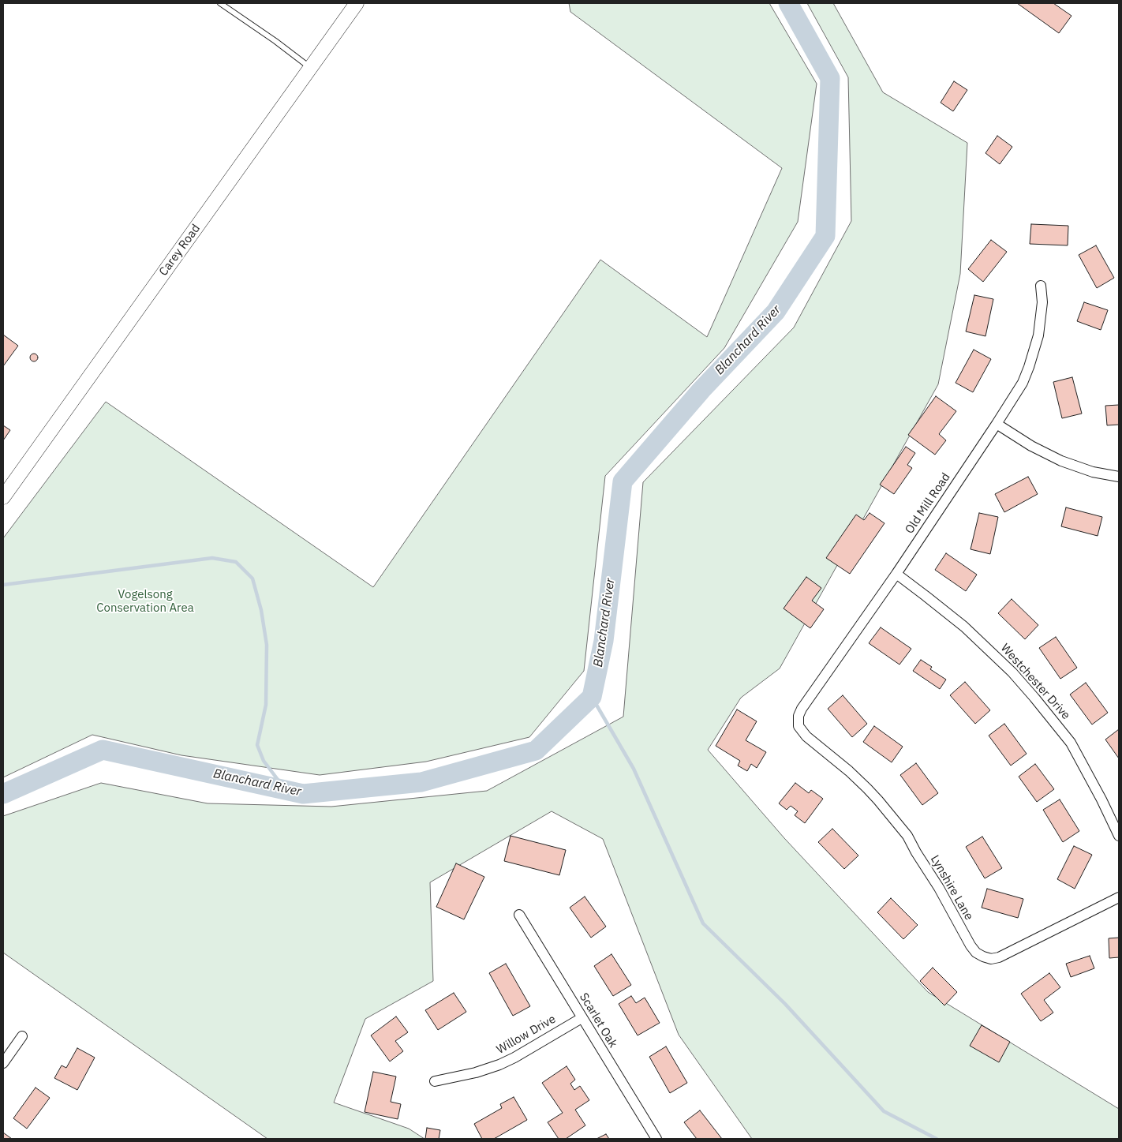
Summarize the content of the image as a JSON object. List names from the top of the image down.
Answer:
{
  "streets": {
    "main road": ["Carey Road"],
    "street": [
      "Old Mill Road",
      "Westchester Drive",
      "Lynshire Lane",
      "Scarlet Oak",
      "Willow Drive"
    ]
  },
  "crossings": [
    ["Old Mill Road", "Westchester Drive"],
    ["Old Mill Road", "Lynshire Lane"],
    ["Scarlet Oak", "Willow Drive"]
  ],
  "water": ["Blanchard River"],
  "parks": ["Vogelsong Conservation Area"]
}
